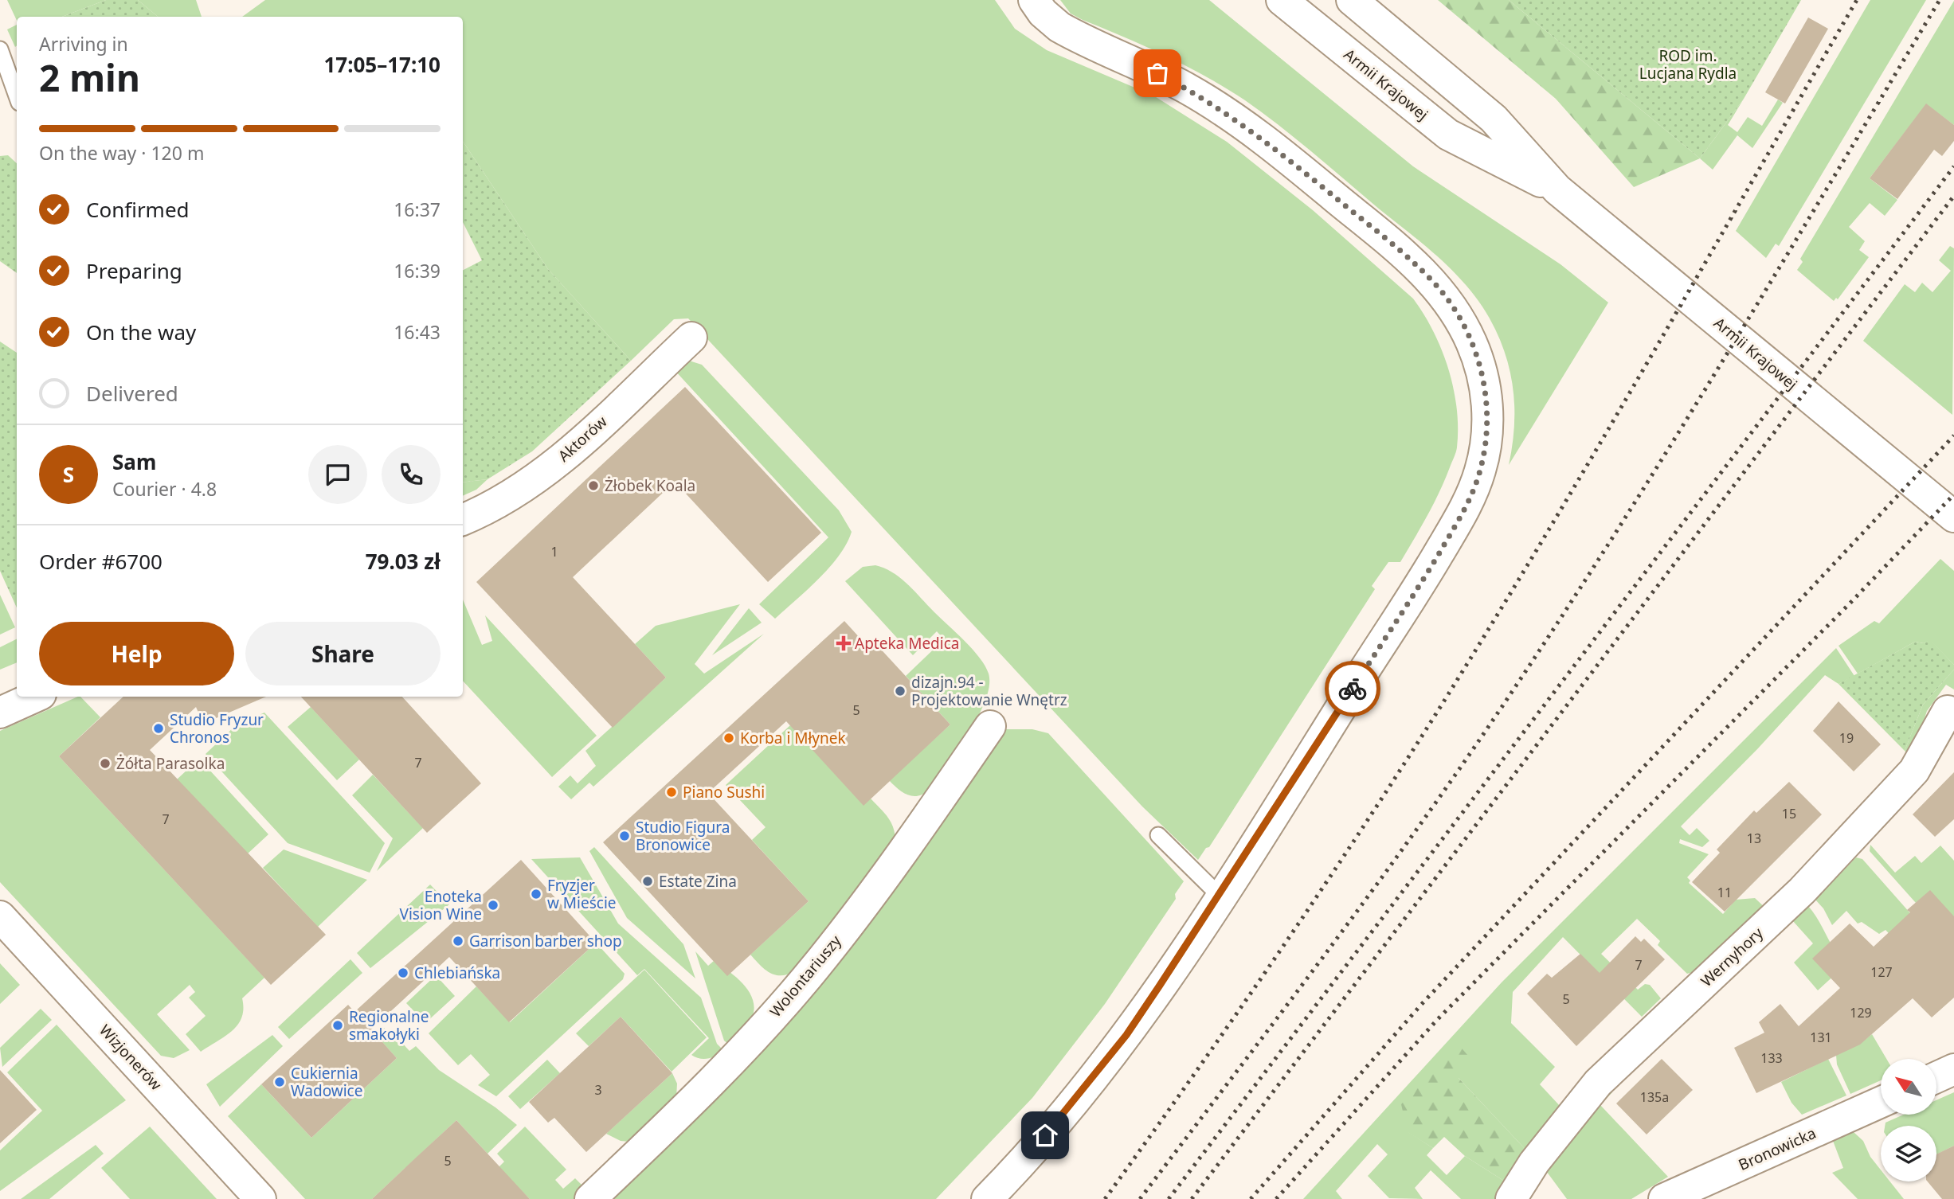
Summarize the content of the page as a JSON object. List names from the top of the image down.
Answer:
{
  "streets": {
    "street": [
      "Armii Krajowej",
      "Aktorów",
      "Wernyhory",
      "Wolontariuszy",
      "Wizjonerów",
      "Bronowicka"
    ]
  },
  "parks": ["ROD im. Lucjana Rydla"],
  "places": {
    "other": [
      "Żłobek Koala",
      "dizajn.94 - Projektowanie Wnętrz",
      "Studio Fryzur Chronos",
      "Korba i Młynek",
      "Żółta Parasolka",
      "Piano Sushi",
      "Studio Figura Bronowice",
      "Estate Zina",
      "Fryzjer w Mieście",
      "Enoteka Vision Wine",
      "Garrison barber shop",
      "Chlebiańska",
      "Regionalne smakołyki",
      "Cukiernia Wadowice"
    ],
    "health": ["Apteka Medica"]
  },
  "house_numbers": [
    "1",
    "5",
    "19",
    "7",
    "15",
    "7",
    "13",
    "11",
    "7",
    "127",
    "5",
    "129",
    "131",
    "133",
    "3",
    "135a",
    "5"
  ],
  "north": "top left",
  "page": {
    "heading": ["2 min", "Arriving in", "17:05–17:10"],
    "panel": [
      "Sam",
      "Courier · 4.8",
      "Order #6700",
      "79.03 zł"
    ],
    "bar": "On the way · 120 m",
    "list": [
      ["Confirmed", "16:37"],
      ["Preparing", "16:39"],
      ["On the way", "16:43"],
      "Delivered"
    ],
    "round": "S",
    "buttons": ["Help", "Share"]
  }
}
